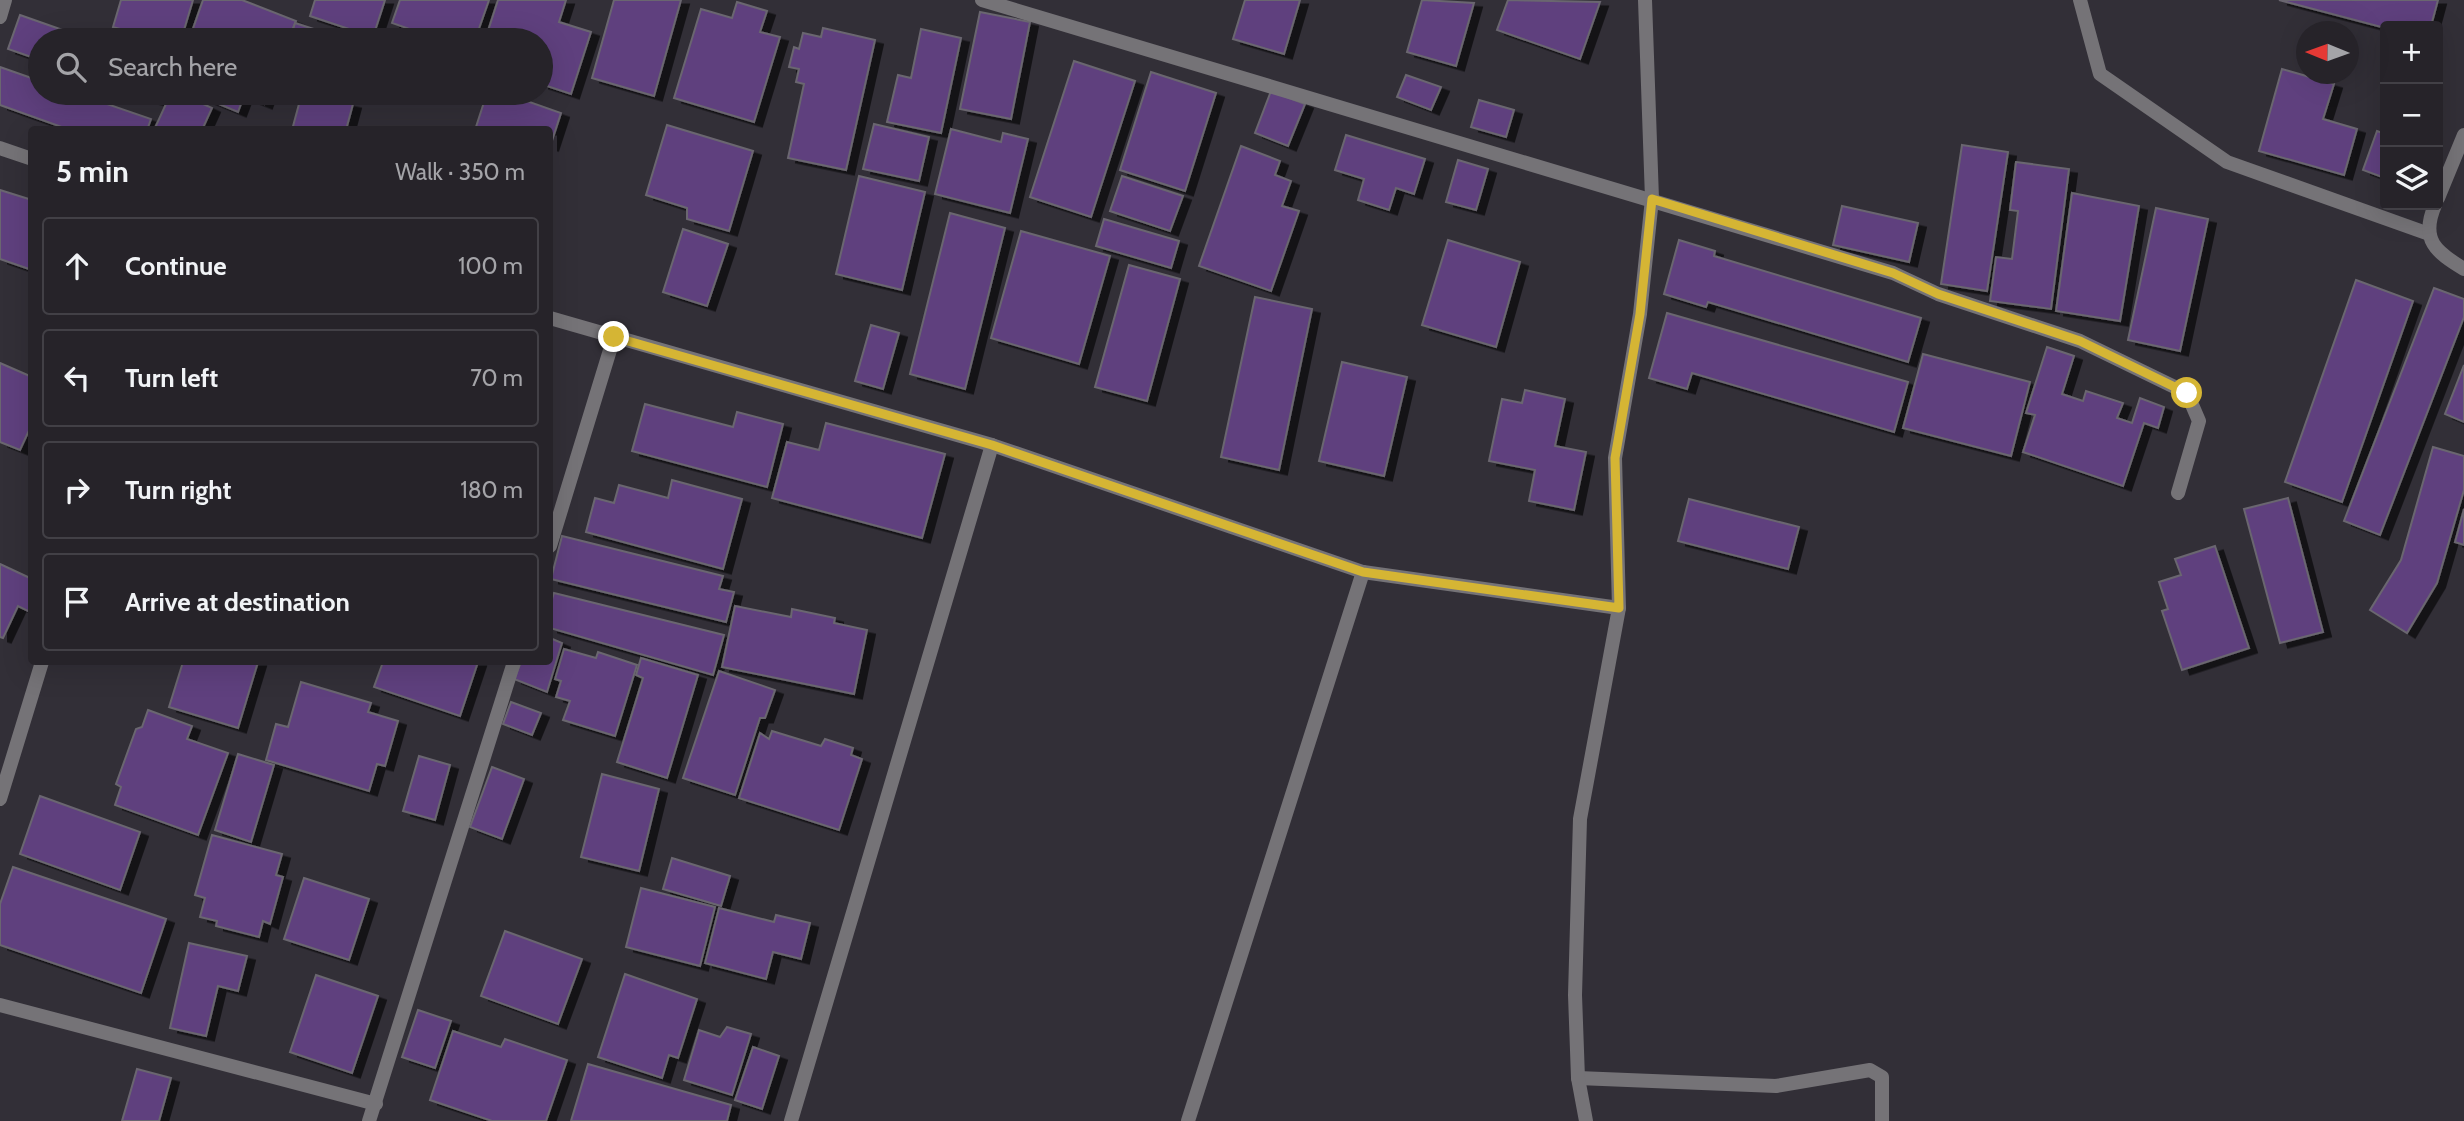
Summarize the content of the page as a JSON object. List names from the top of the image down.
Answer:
{
  "north": "left",
  "page": {
    "map_buttons": ["+", "−"],
    "search": "Search here",
    "heading": ["5 min", "Walk · 350 m"],
    "list": [
      ["Continue", "100 m"],
      ["Turn left", "70 m"],
      ["Turn right", "180 m"],
      "Arrive at destination"
    ]
  }
}
